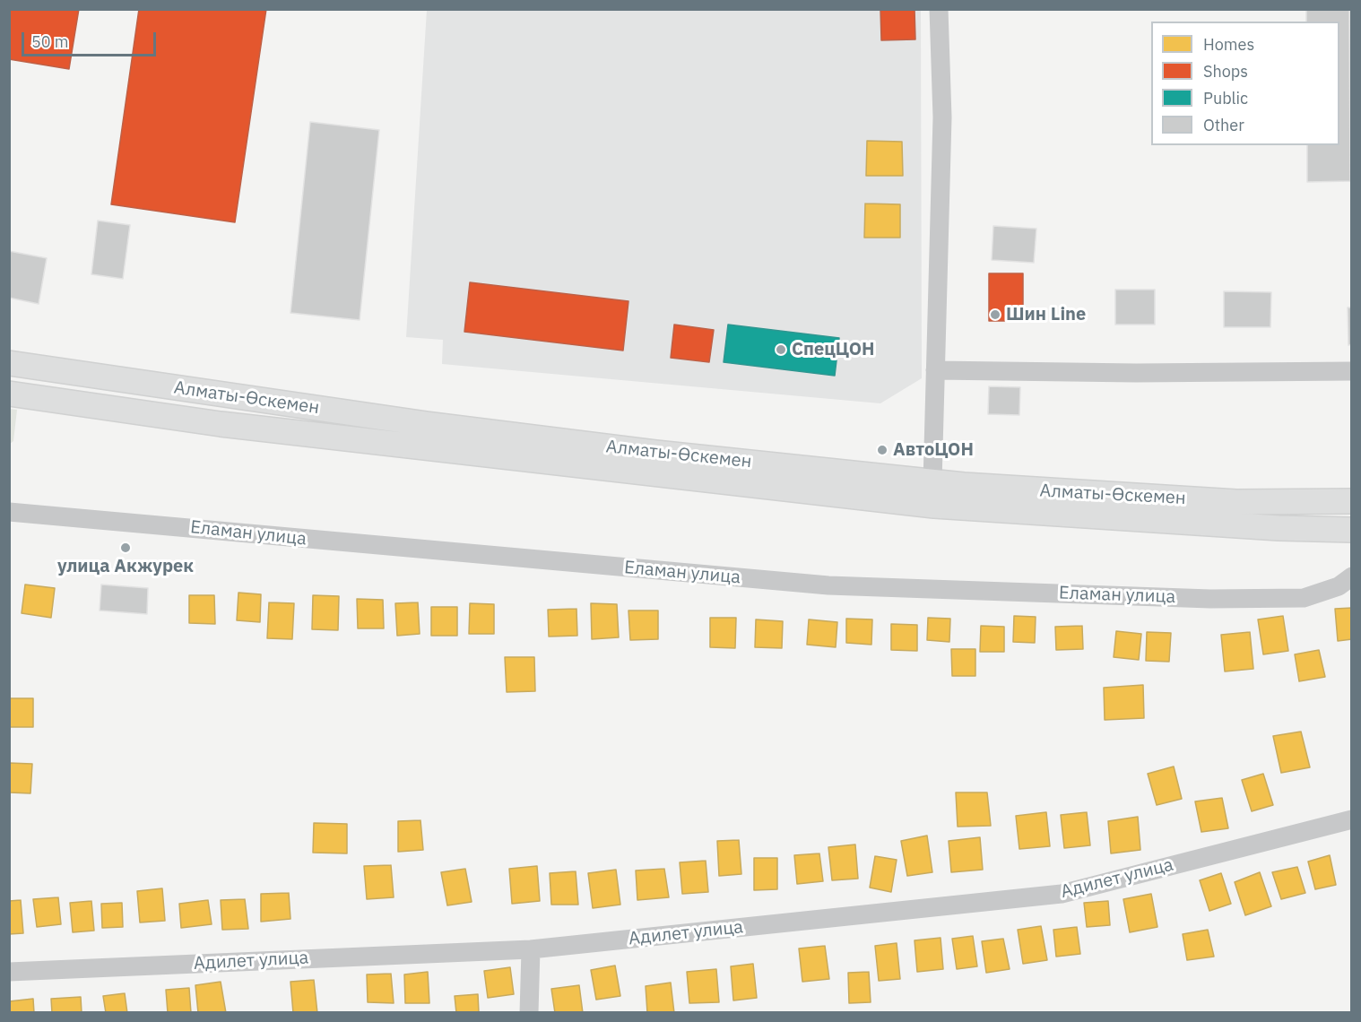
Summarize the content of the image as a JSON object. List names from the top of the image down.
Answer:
{
  "streets": {
    "main road": ["Алматы-Өскемен"],
    "street": ["Еламан улица", "Адилет улица"]
  },
  "places": [
    "Шин Line",
    "СпецЦОН",
    "АвтоЦОН",
    "улица Акжурек"
  ],
  "legend": [
    "Homes",
    "Shops",
    "Public",
    "Other"
  ],
  "scale_bar": "50 m"
}
